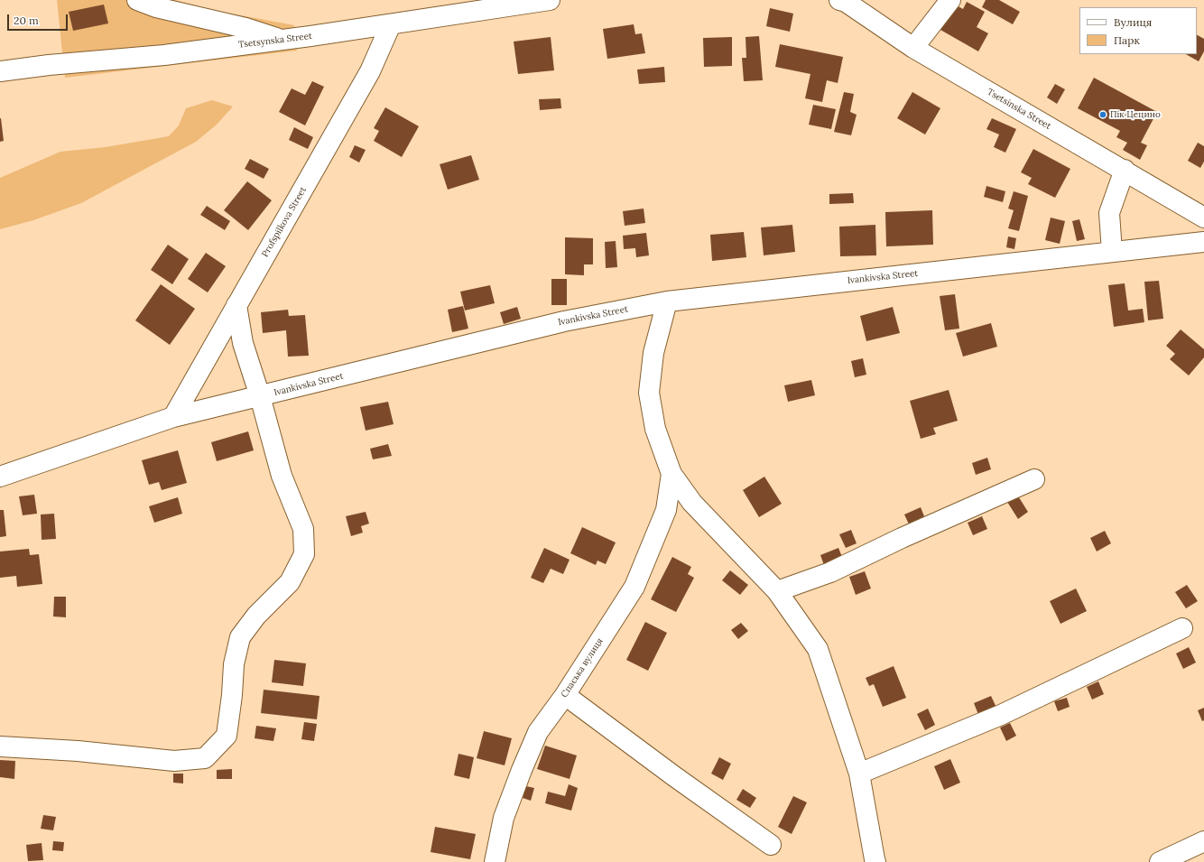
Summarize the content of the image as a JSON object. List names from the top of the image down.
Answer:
{
  "streets": {
    "street": [
      "Tsetsynska Street",
      "Tsetsinska Street",
      "Profspilkova Street",
      "Ivankivska Street",
      "Спаська вулиця"
    ]
  },
  "crossings": [
    ["Tsetsynska Street", "Profspilkova Street"],
    ["Profspilkova Street", "Ivankivska Street"]
  ],
  "places": ["Пік Цецино"],
  "legend": ["Вулиця", "Парк"],
  "scale_bar": "20 m"
}
